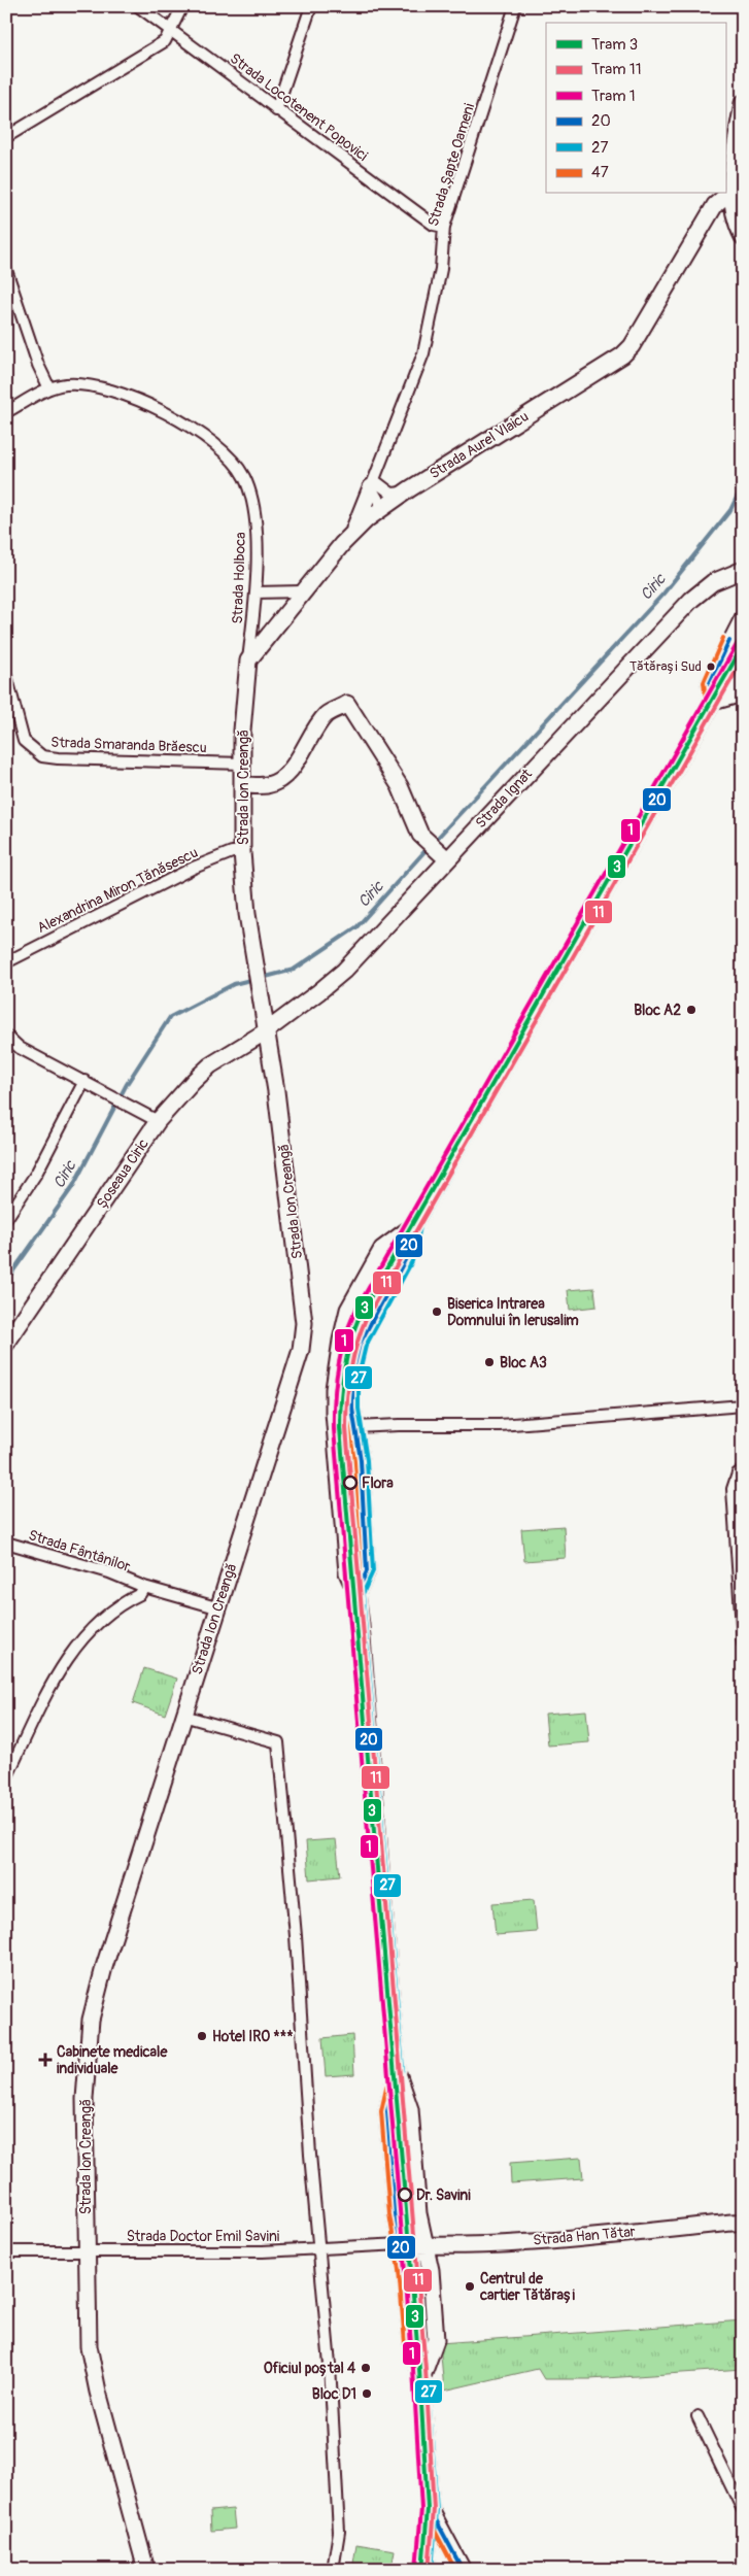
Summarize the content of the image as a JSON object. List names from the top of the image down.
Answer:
{
  "streets": {
    "street": [
      "Strada Locotenent Popovici",
      "Strada Șapte Oameni",
      "Strada Aurel Vlaicu",
      "Strada Holboca",
      "Strada Smaranda Brăescu",
      "Strada Ion Creangă",
      "Strada Ignat",
      "Alexandrina Miron Tănăsescu",
      "Șoseaua Ciric",
      "Strada Fântânilor",
      "Strada Doctor Emil Savini",
      "Strada Han Tătar"
    ]
  },
  "crossings": [
    ["Strada Locotenent Popovici", "Strada Șapte Oameni"],
    ["Strada Aurel Vlaicu", "Strada Holboca"],
    ["Strada Aurel Vlaicu", "Strada Ion Creangă"],
    ["Strada Holboca", "Strada Ion Creangă"],
    ["Strada Smaranda Brăescu", "Strada Ion Creangă"],
    ["Strada Ion Creangă", "Strada Ignat"],
    ["Strada Ion Creangă", "Alexandrina Miron Tănăsescu"],
    ["Strada Ion Creangă", "Șoseaua Ciric"],
    ["Strada Ion Creangă", "Strada Fântânilor"],
    ["Strada Ion Creangă", "Strada Doctor Emil Savini"],
    ["Strada Ignat", "Șoseaua Ciric"],
    ["Strada Doctor Emil Savini", "Strada Han Tătar"]
  ],
  "water": ["Ciric"],
  "places": {
    "other": [
      "Tătărași Sud",
      "Bloc A2",
      "Biserica Intrarea Domnului în Ierusalim",
      "Bloc A3",
      "Flora",
      "Hotel IRO ***",
      "Dr. Savini",
      "Centrul de cartier Tătărași",
      "Oficiul poștal 4",
      "Bloc D1"
    ],
    "health": ["Cabinete medicale individuale"]
  },
  "lines": [
    "tram line 3",
    "transit line 27",
    "transit line 47",
    "transit line 20",
    "tram line 1",
    "tram line 11"
  ],
  "legend": [
    "Tram 3",
    "Tram 11",
    "Tram 1",
    "20",
    "27",
    "47"
  ]
}
